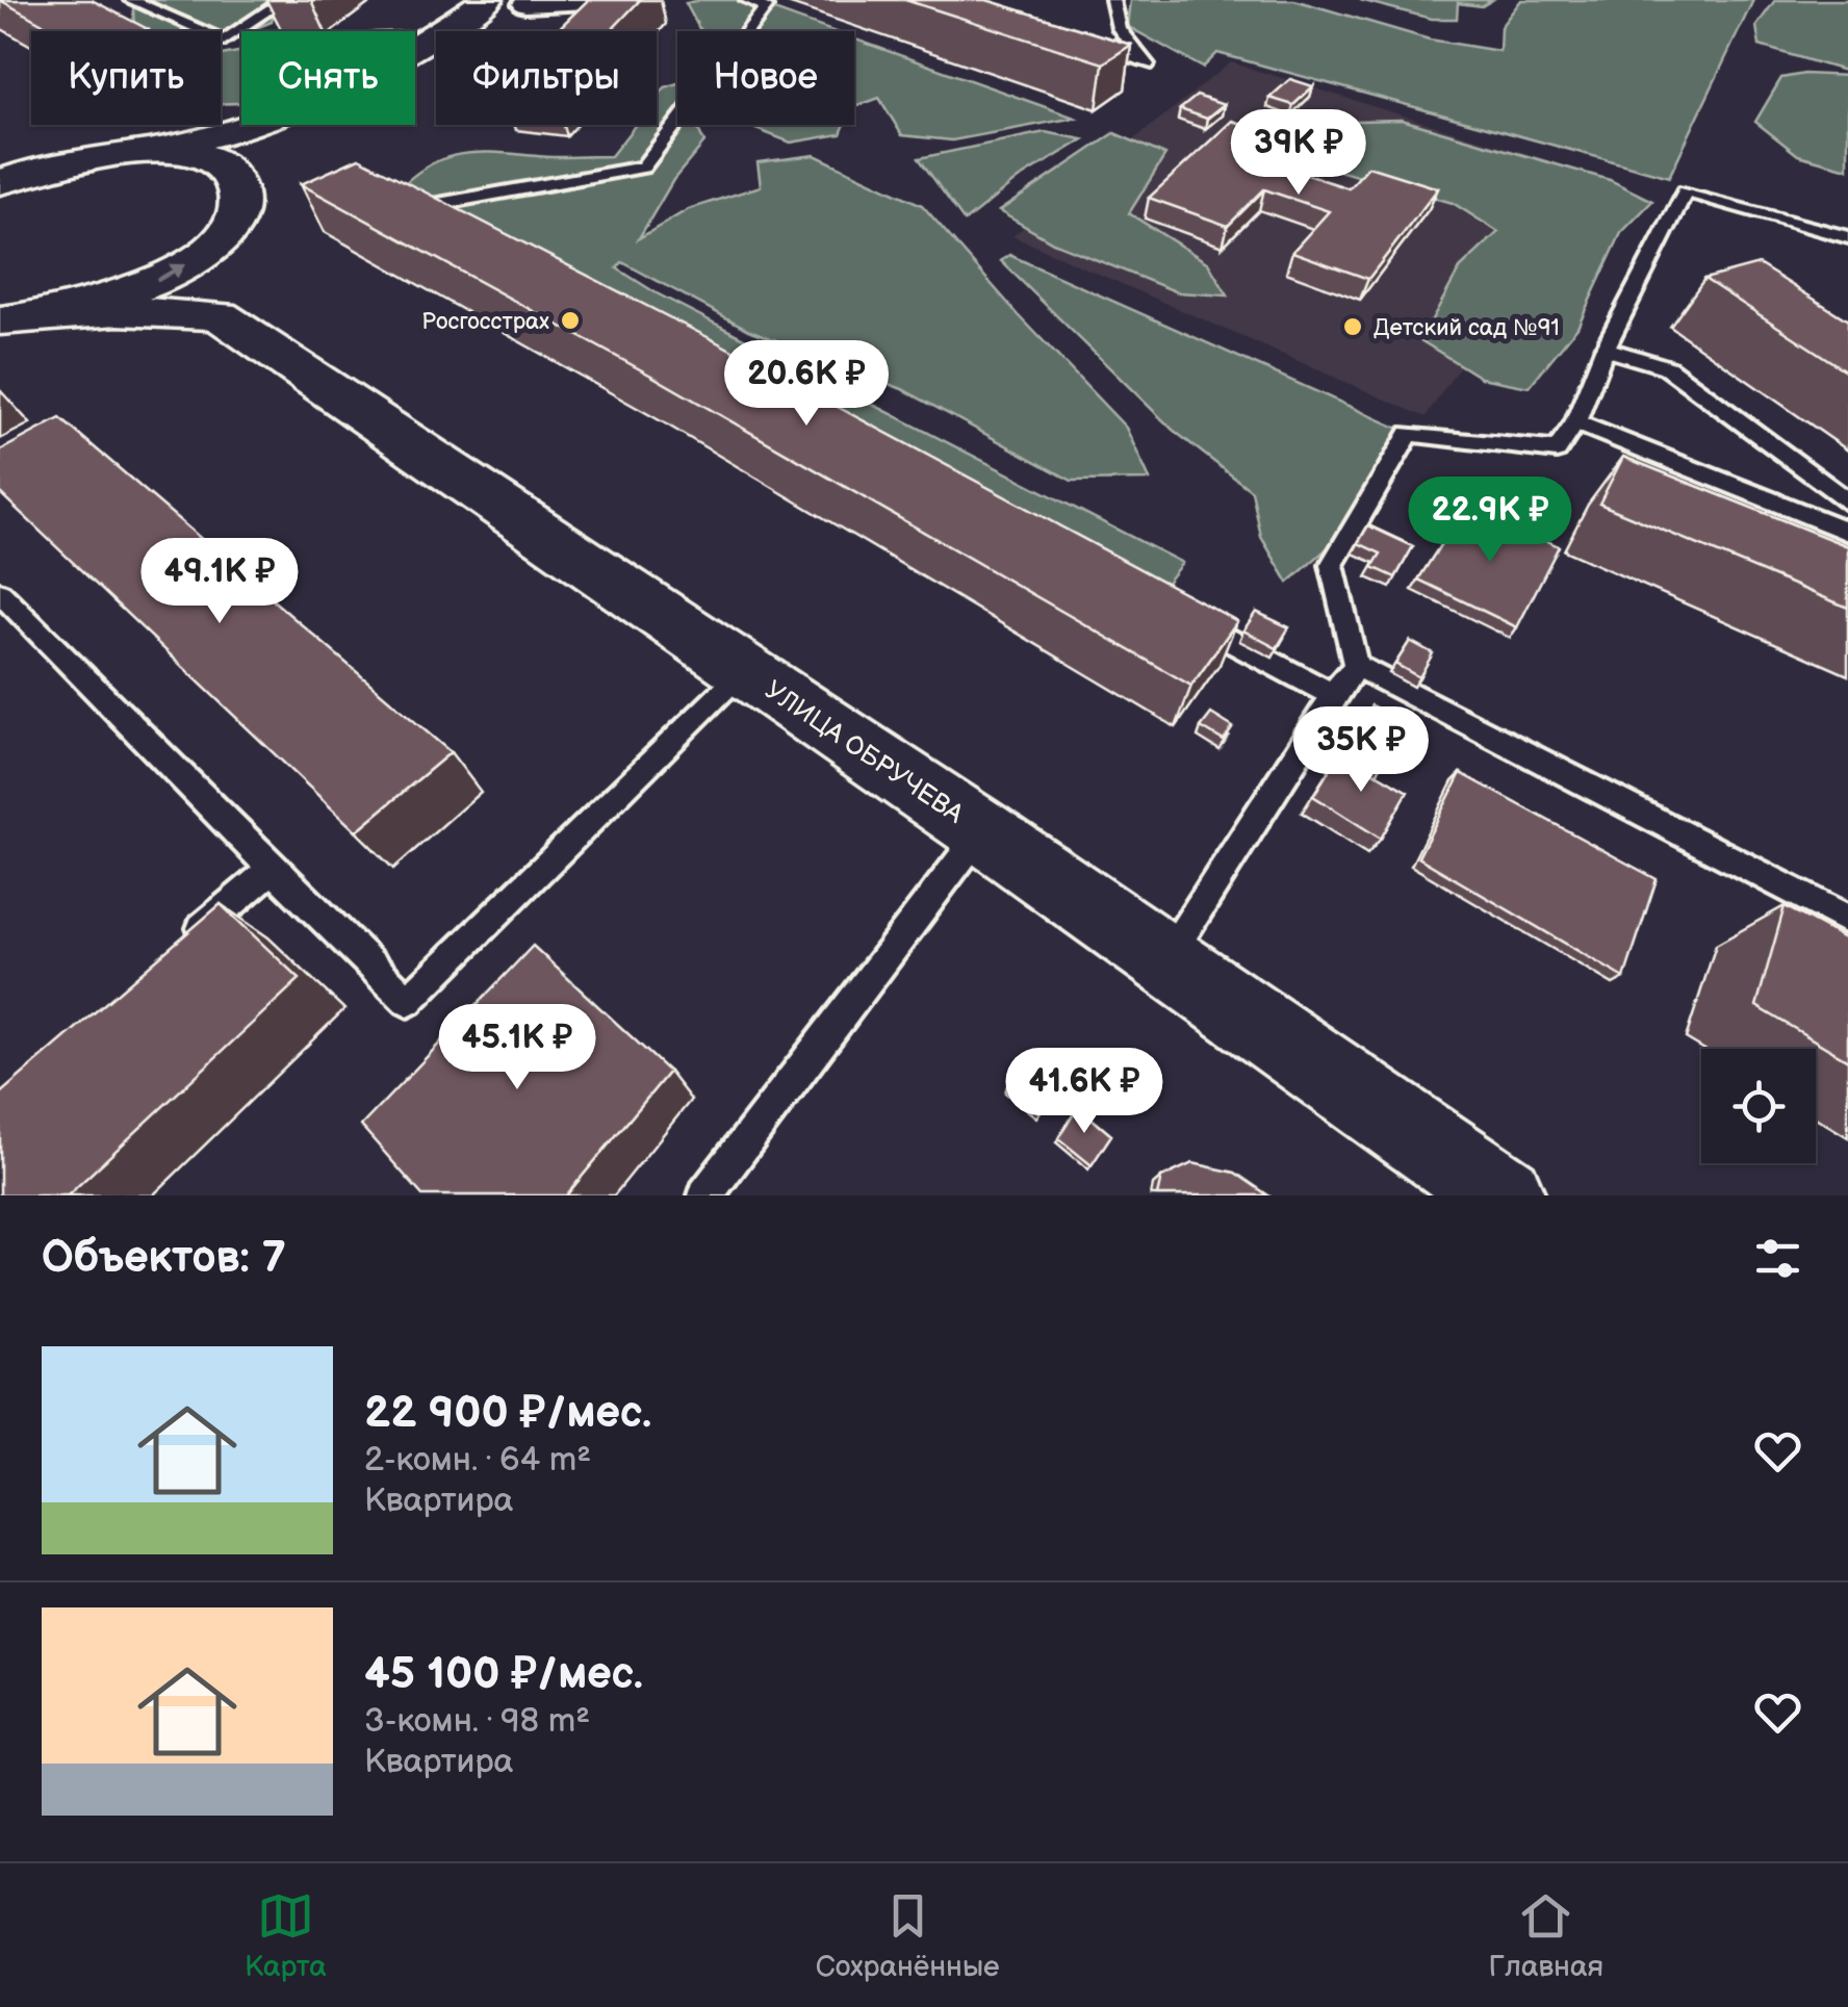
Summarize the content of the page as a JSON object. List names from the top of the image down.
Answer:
{
  "streets": {
    "main road": ["УЛИЦА ОБРУЧЕВА"]
  },
  "places": ["Росгосстрах", "Детский сад №91"],
  "page": {
    "chip": [
      "Купить",
      "Снять",
      "Фильтры",
      "Новое"
    ],
    "price": [
      "39K ₽",
      "20.6K ₽",
      "22.9K ₽",
      "49.1K ₽",
      "35K ₽",
      "45.1K ₽",
      "41.6K ₽"
    ],
    "heading": "Объектов: 7",
    "list": [
      {
        "name": "22 900 ₽/мес.",
        "note": "2-комн. · 64 m² · Квартира"
      },
      {
        "name": "45 100 ₽/мес.",
        "note": "3-комн. · 98 m² · Квартира"
      }
    ],
    "tabs": ["Карта", "Сохранённые", "Главная"]
  }
}
